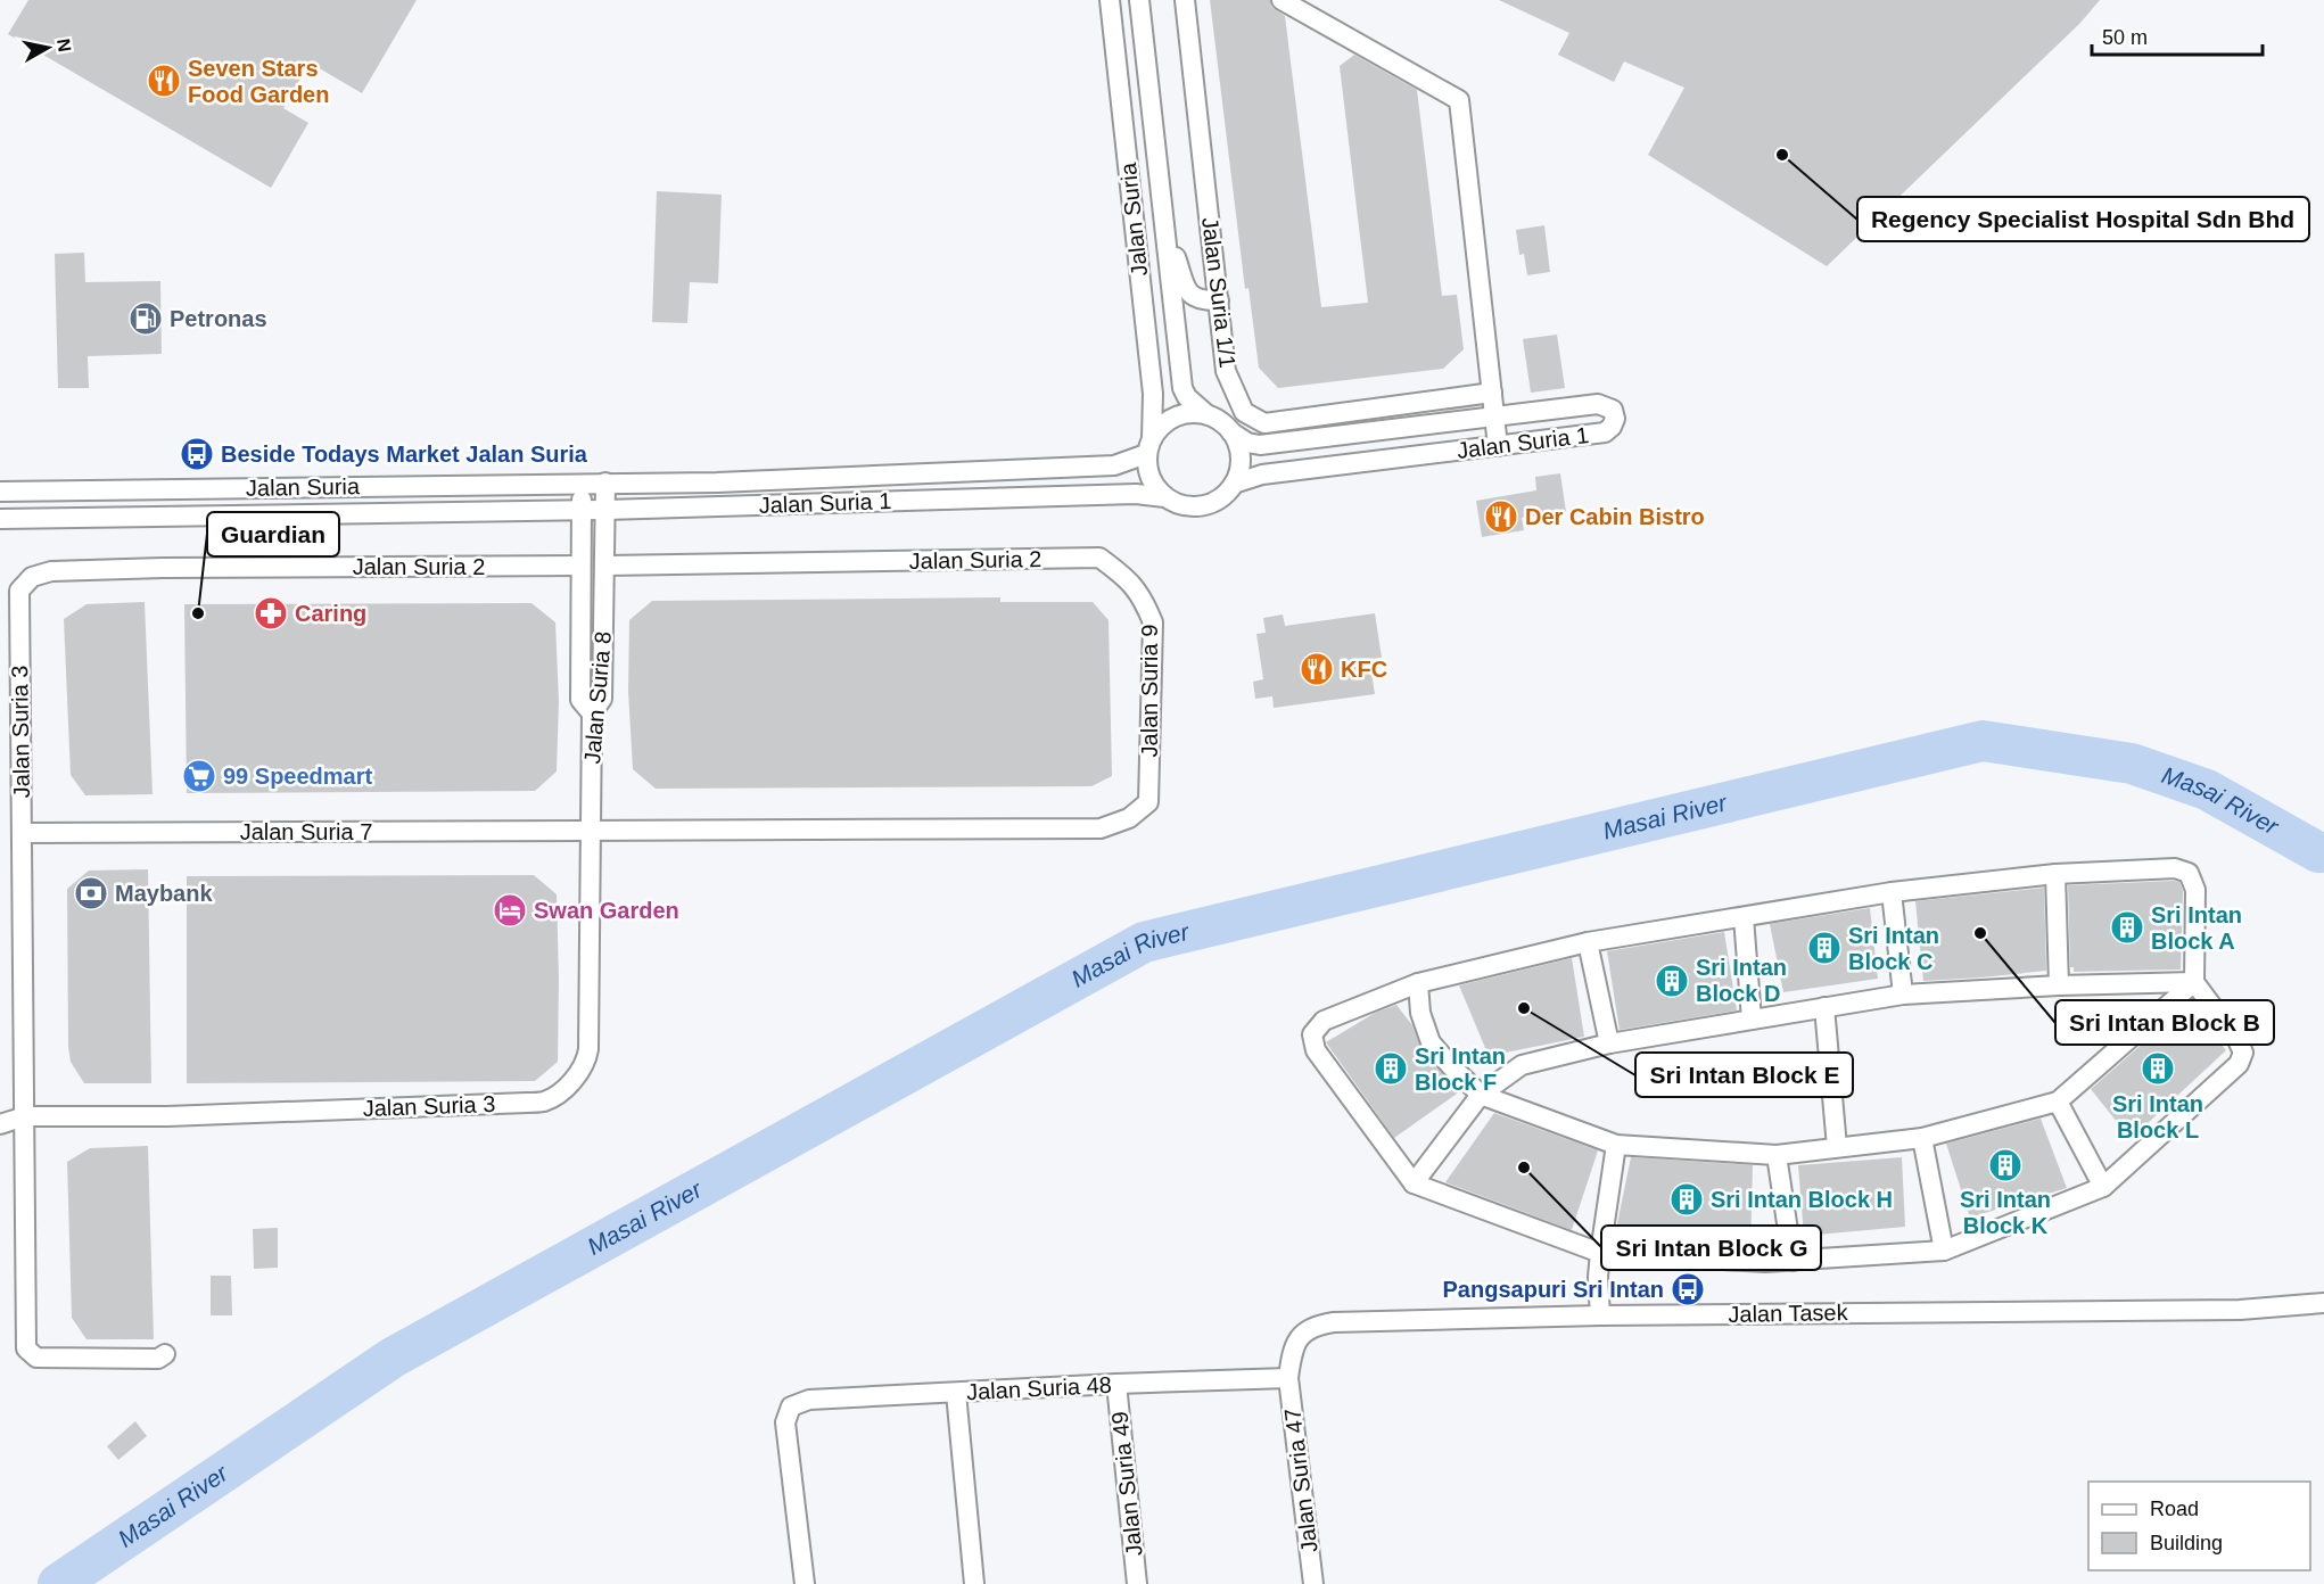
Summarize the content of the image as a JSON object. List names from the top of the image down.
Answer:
{
  "streets": {
    "street": [
      "Jalan Suria",
      "Jalan Suria 1/1",
      "Jalan Suria 1",
      "Jalan Suria 2",
      "Jalan Suria 9",
      "Jalan Suria 8",
      "Jalan Suria 3",
      "Jalan Suria 7",
      "Jalan Tasek",
      "Jalan Suria 48",
      "Jalan Suria 47",
      "Jalan Suria 49"
    ]
  },
  "crossings": [
    ["Jalan Suria", "Jalan Suria 1"],
    ["Jalan Suria", "Jalan Suria 8"],
    ["Jalan Suria 1", "Jalan Suria 8"],
    ["Jalan Suria 2", "Jalan Suria 9"],
    ["Jalan Suria 2", "Jalan Suria 8"],
    ["Jalan Suria 2", "Jalan Suria 3"],
    ["Jalan Suria 9", "Jalan Suria 7"],
    ["Jalan Suria 8", "Jalan Suria 3"],
    ["Jalan Suria 8", "Jalan Suria 7"],
    ["Jalan Suria 3", "Jalan Suria 7"],
    ["Jalan Tasek", "Jalan Suria 48"],
    ["Jalan Tasek", "Jalan Suria 47"],
    ["Jalan Suria 48", "Jalan Suria 47"],
    ["Jalan Suria 48", "Jalan Suria 49"]
  ],
  "water": ["Masai River"],
  "places": {
    "restaurant": ["Seven Stars Food Garden", "Der Cabin Bistro", "KFC"],
    "other": [
      "Regency Specialist Hospital Sdn Bhd",
      "Guardian",
      "Sri Intan Block B",
      "Sri Intan Block E",
      "Sri Intan Block G"
    ],
    "fuel station": ["Petronas"],
    "bus stop": ["Beside Todays Market Jalan Suria", "Pangsapuri Sri Intan"],
    "pharmacy": ["Caring"],
    "supermarket": ["99 Speedmart"],
    "bank": ["Maybank"],
    "hotel": ["Swan Garden"],
    "building": [
      "Sri Intan Block A",
      "Sri Intan Block C",
      "Sri Intan Block D",
      "Sri Intan Block F",
      "Sri Intan Block L",
      "Sri Intan Block K",
      "Sri Intan Block H"
    ]
  },
  "legend": ["Road", "Building"],
  "scale_bar": "50 m",
  "north": "right"
}
